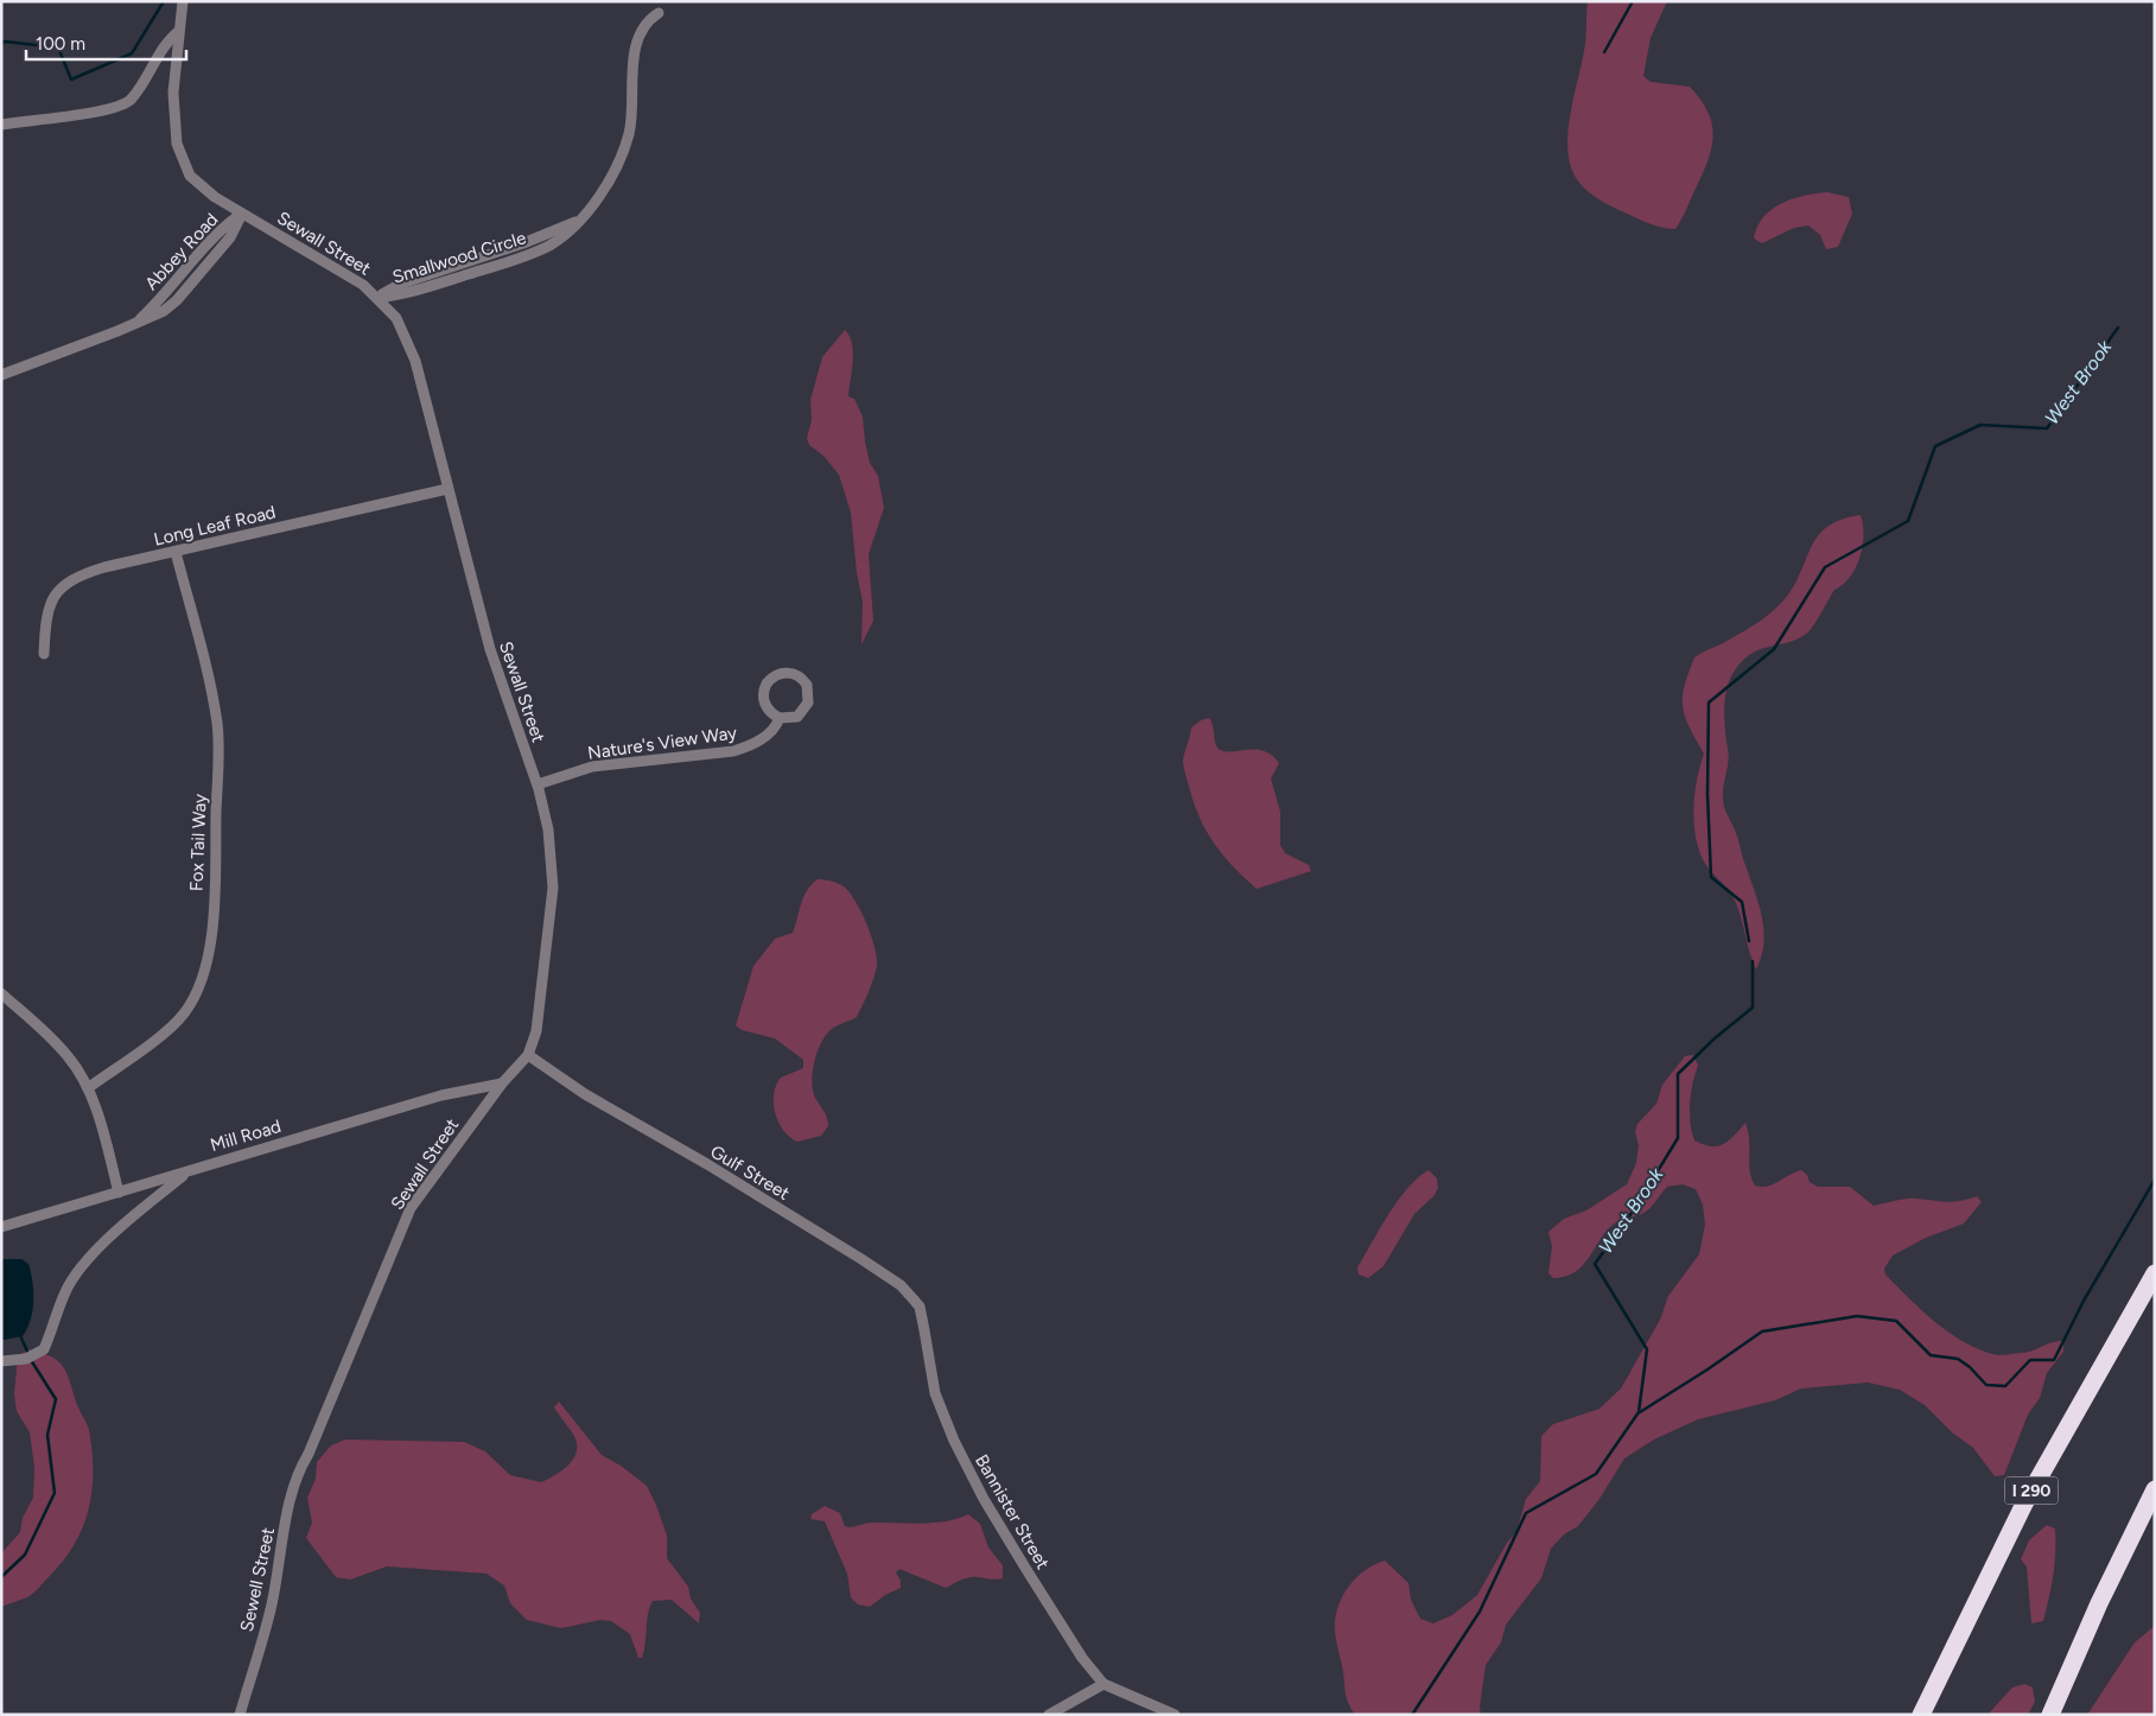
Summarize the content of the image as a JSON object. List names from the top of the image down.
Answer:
{
  "streets": {
    "highway": ["I 290"],
    "street": [
      "Sewall Street",
      "Abbey Road",
      "Smallwood Circle",
      "Long Leaf Road",
      "Nature's View Way",
      "Fox Tail Way",
      "Mill Road",
      "Gulf Street",
      "Bannister Street",
      "Sewell Street"
    ]
  },
  "crossings": [
    ["Sewall Street", "Abbey Road"],
    ["Sewall Street", "Smallwood Circle"],
    ["Sewall Street", "Long Leaf Road"],
    ["Sewall Street", "Nature's View Way"],
    ["Sewall Street", "Mill Road"],
    ["Sewall Street", "Gulf Street"],
    ["Sewall Street", "Sewell Street"],
    ["Long Leaf Road", "Fox Tail Way"],
    ["Gulf Street", "Bannister Street"]
  ],
  "water": ["West Brook"],
  "scale_bar": "100 m"
}
